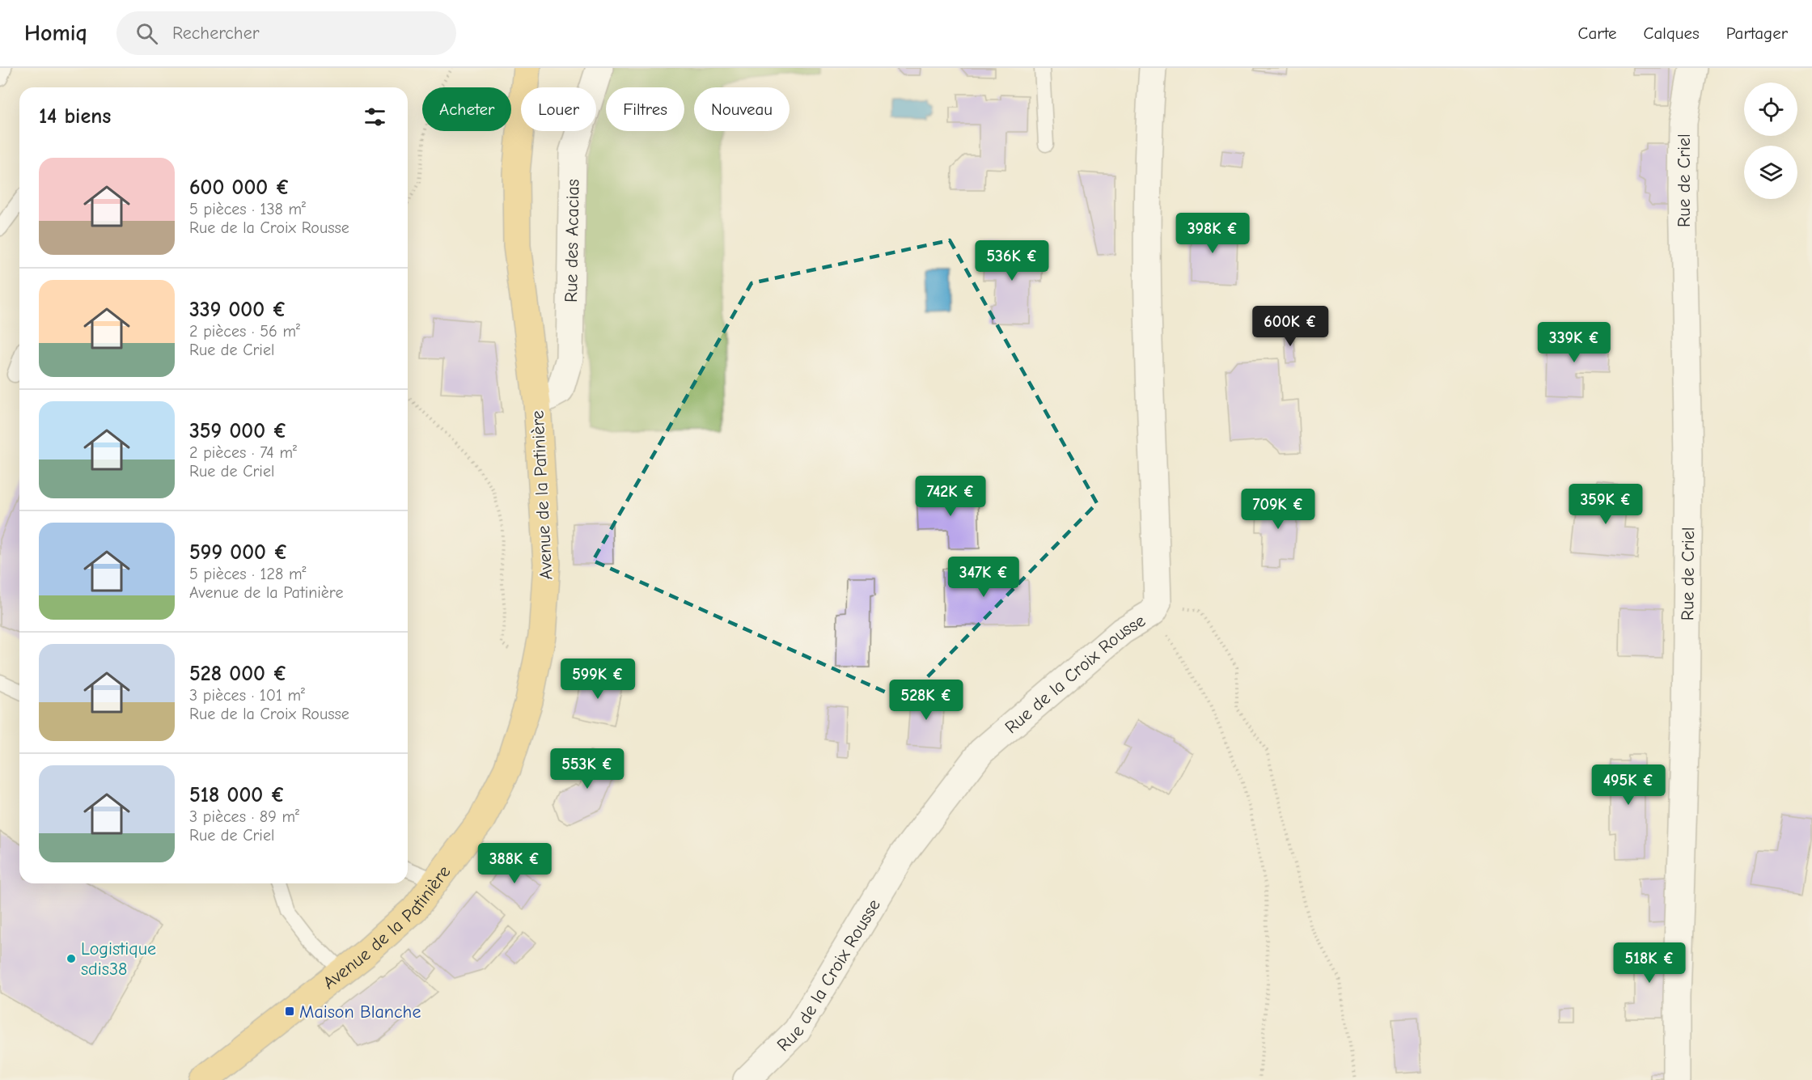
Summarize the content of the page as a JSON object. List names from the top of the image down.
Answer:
{
  "streets": {
    "main road": ["Avenue de la Patinière"],
    "street": ["Rue de Criel", "Rue des Acacias", "Rue de la Croix Rousse"]
  },
  "crossings": [
    ["Rue des Acacias", "Avenue de la Patinière"]
  ],
  "places": {
    "other": ["Logistique sdis38"],
    "transit": ["Maison Blanche"]
  },
  "page": {
    "header": "Homiq",
    "search": "Rechercher",
    "nav": ["Carte", "Calques", "Partager"],
    "chip": [
      "Acheter",
      "Louer",
      "Filtres",
      "Nouveau"
    ],
    "heading": "14 biens",
    "list": [
      {
        "name": "600 000 €",
        "note": "5 pièces · 138 m² · Rue de la Croix Rousse"
      },
      {
        "name": "339 000 €",
        "note": "2 pièces · 56 m² · Rue de Criel"
      },
      {
        "name": "359 000 €",
        "note": "2 pièces · 74 m² · Rue de Criel"
      },
      {
        "name": "599 000 €",
        "note": "5 pièces · 128 m² · Avenue de la Patinière"
      },
      {
        "name": "528 000 €",
        "note": "3 pièces · 101 m² · Rue de la Croix Rousse"
      },
      {
        "name": "518 000 €",
        "note": "3 pièces · 89 m² · Rue de Criel"
      }
    ],
    "price": [
      "398K €",
      "536K €",
      "600K €",
      "339K €",
      "742K €",
      "359K €",
      "709K €",
      "347K €",
      "599K €",
      "528K €",
      "553K €",
      "495K €",
      "388K €",
      "518K €"
    ]
  }
}
